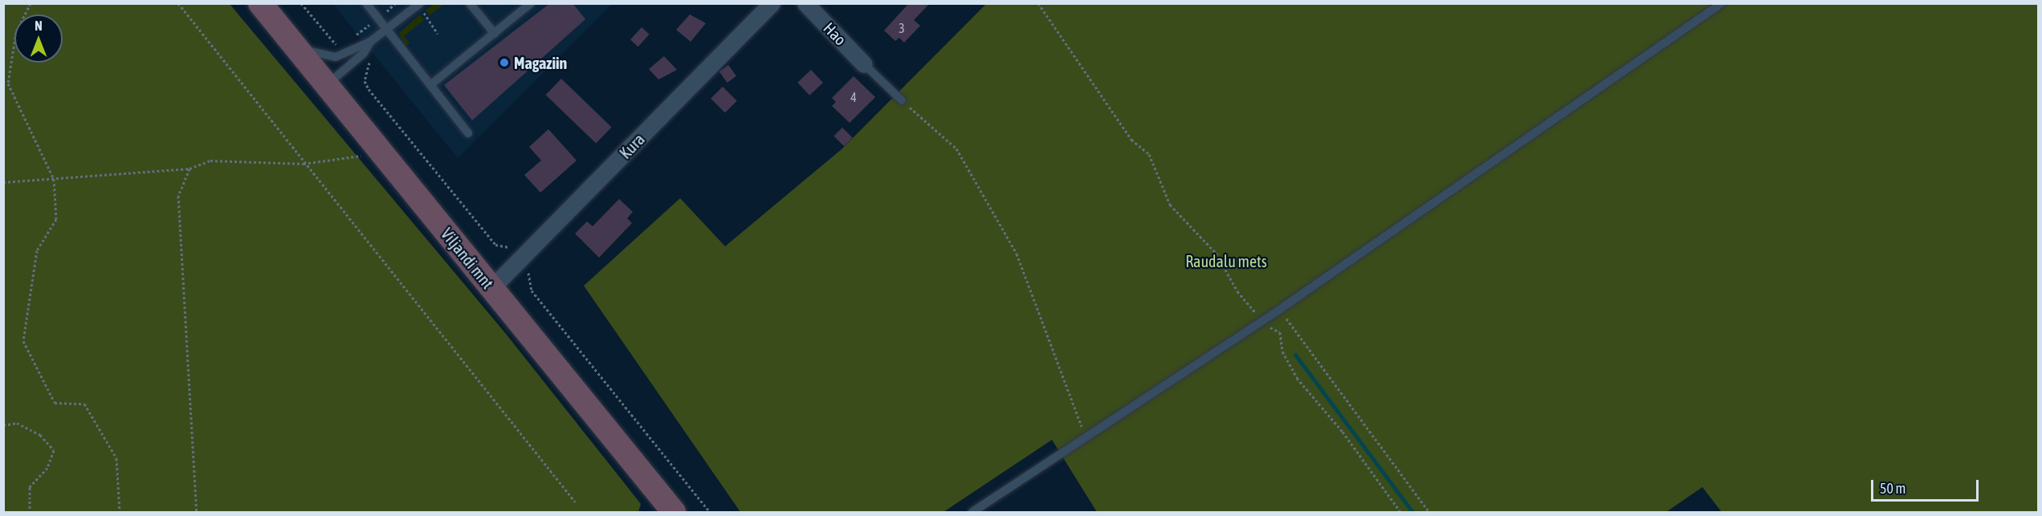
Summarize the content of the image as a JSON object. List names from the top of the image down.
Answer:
{
  "streets": {
    "main road": ["Viljandi mnt"],
    "street": ["Hao", "Kura"]
  },
  "crossings": [
    ["Kura", "Viljandi mnt"]
  ],
  "parks": ["Raudalu mets"],
  "places": ["Magaziin"],
  "house_numbers": ["3", "4"],
  "scale_bar": "50 m",
  "north": "top"
}
